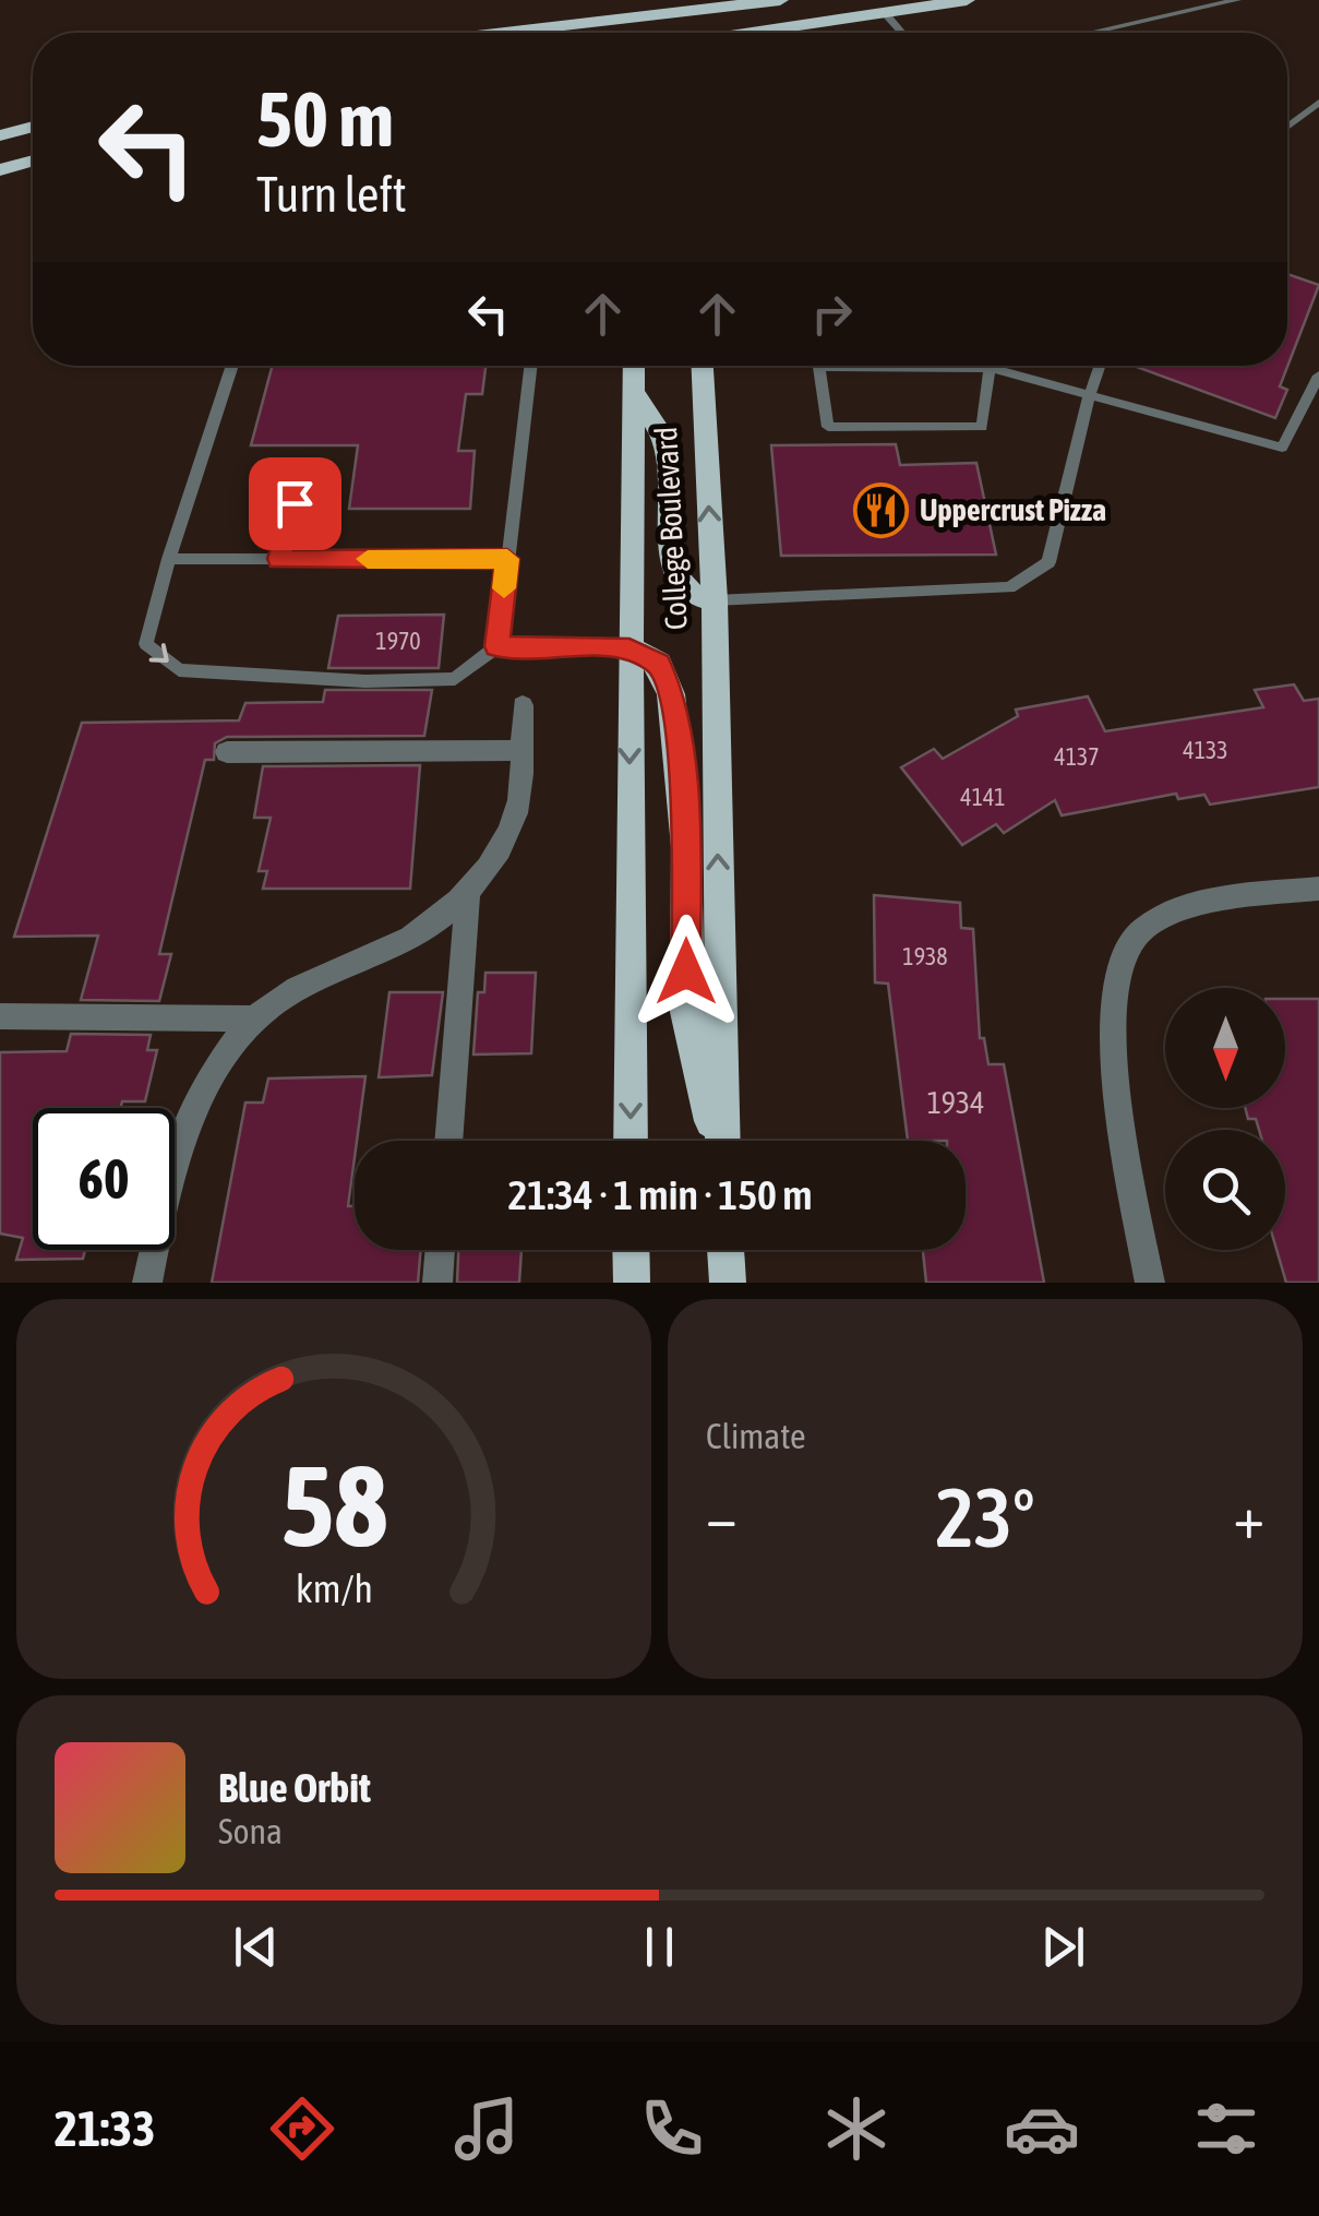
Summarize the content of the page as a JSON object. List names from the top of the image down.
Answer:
{
  "streets": {
    "main road": ["College Boulevard"]
  },
  "places": {
    "restaurant": ["Uppercrust Pizza"]
  },
  "house_numbers": [
    "1970",
    "4133",
    "4137",
    "4141",
    "1938",
    "1934"
  ],
  "north": "bottom",
  "page": {
    "turn": ["50 m", "Turn left"],
    "limit": "60",
    "trip": "21:34 · 1 min · 150 m",
    "tile": "Climate",
    "heat": ["−", "23°", "+"],
    "song": ["Blue Orbit", "Sona"],
    "tabs": "21:33",
    "gauge": ["58", "km/h"]
  }
}
